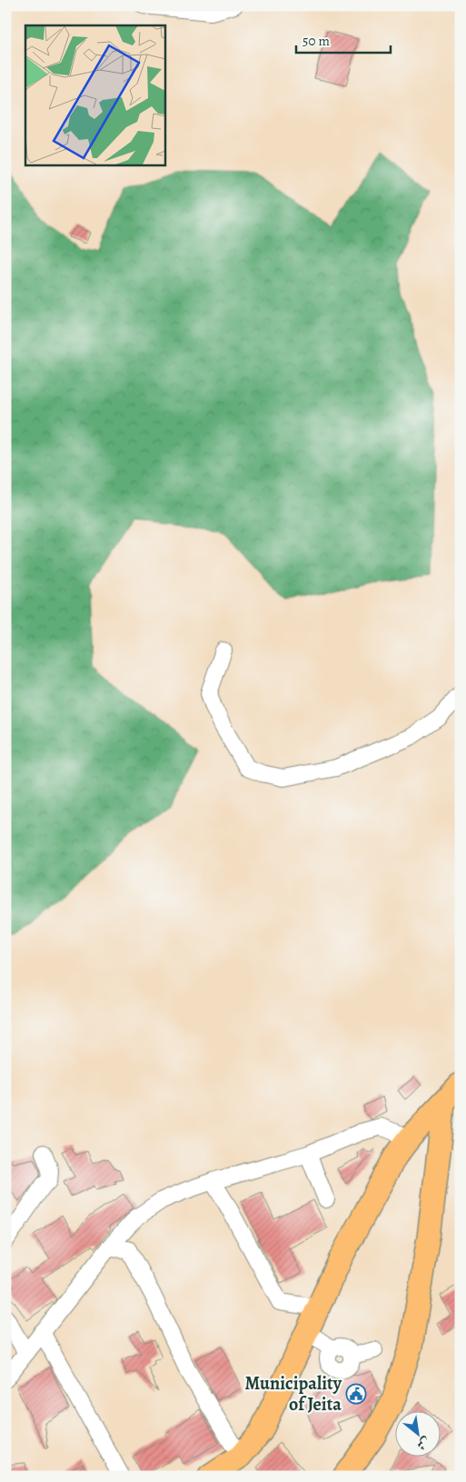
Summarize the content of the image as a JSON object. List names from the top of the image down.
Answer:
{
  "places": {
    "public building": ["Municipality of Jeita"]
  },
  "scale_bar": "50 m",
  "north": "bottom right"
}
